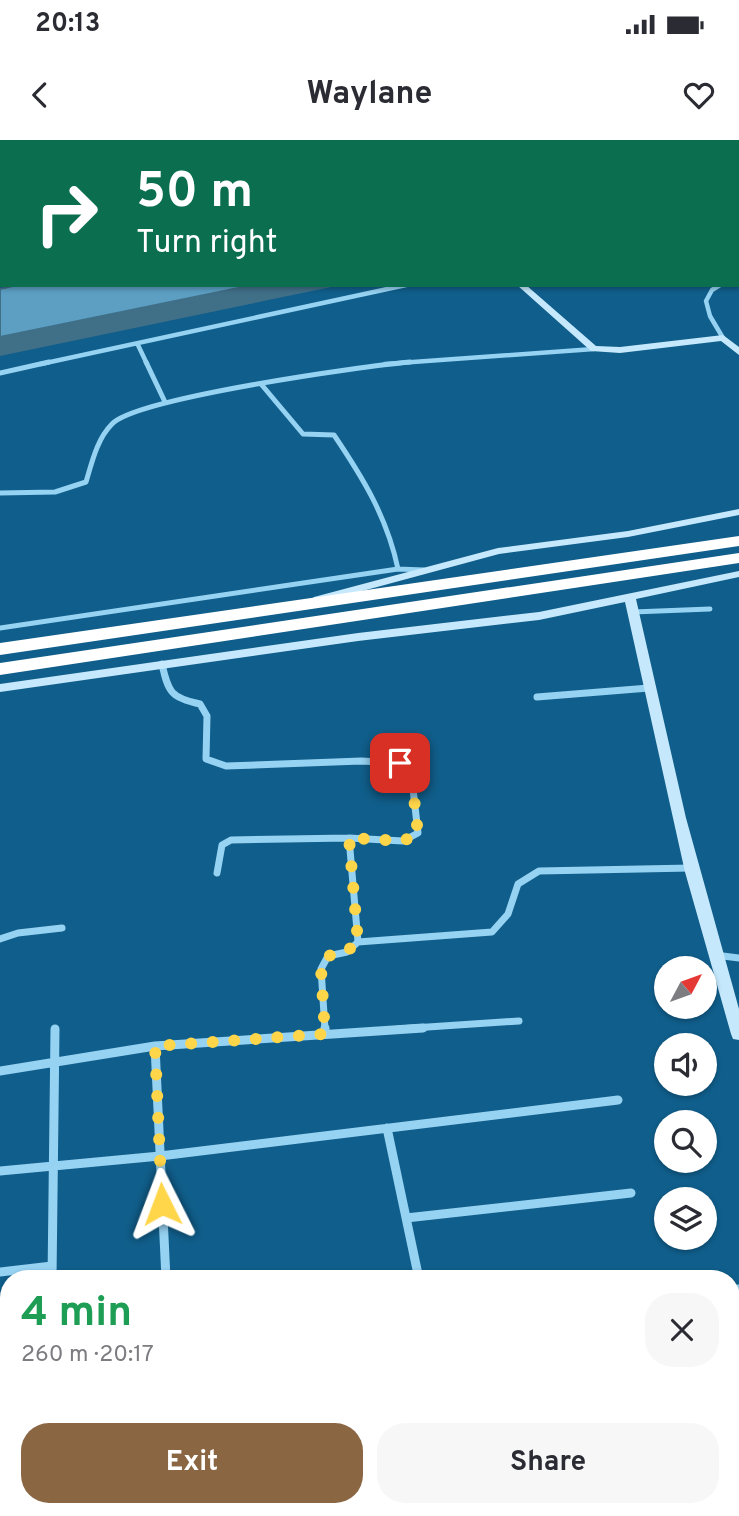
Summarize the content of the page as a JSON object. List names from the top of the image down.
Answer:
{
  "north": "top right",
  "page": {
    "status": "20:13",
    "header": "Waylane",
    "turn": ["50 m", "Turn right"],
    "heading": ["4 min", "260 m · 20:17"],
    "buttons": ["Exit", "Share"]
  }
}
